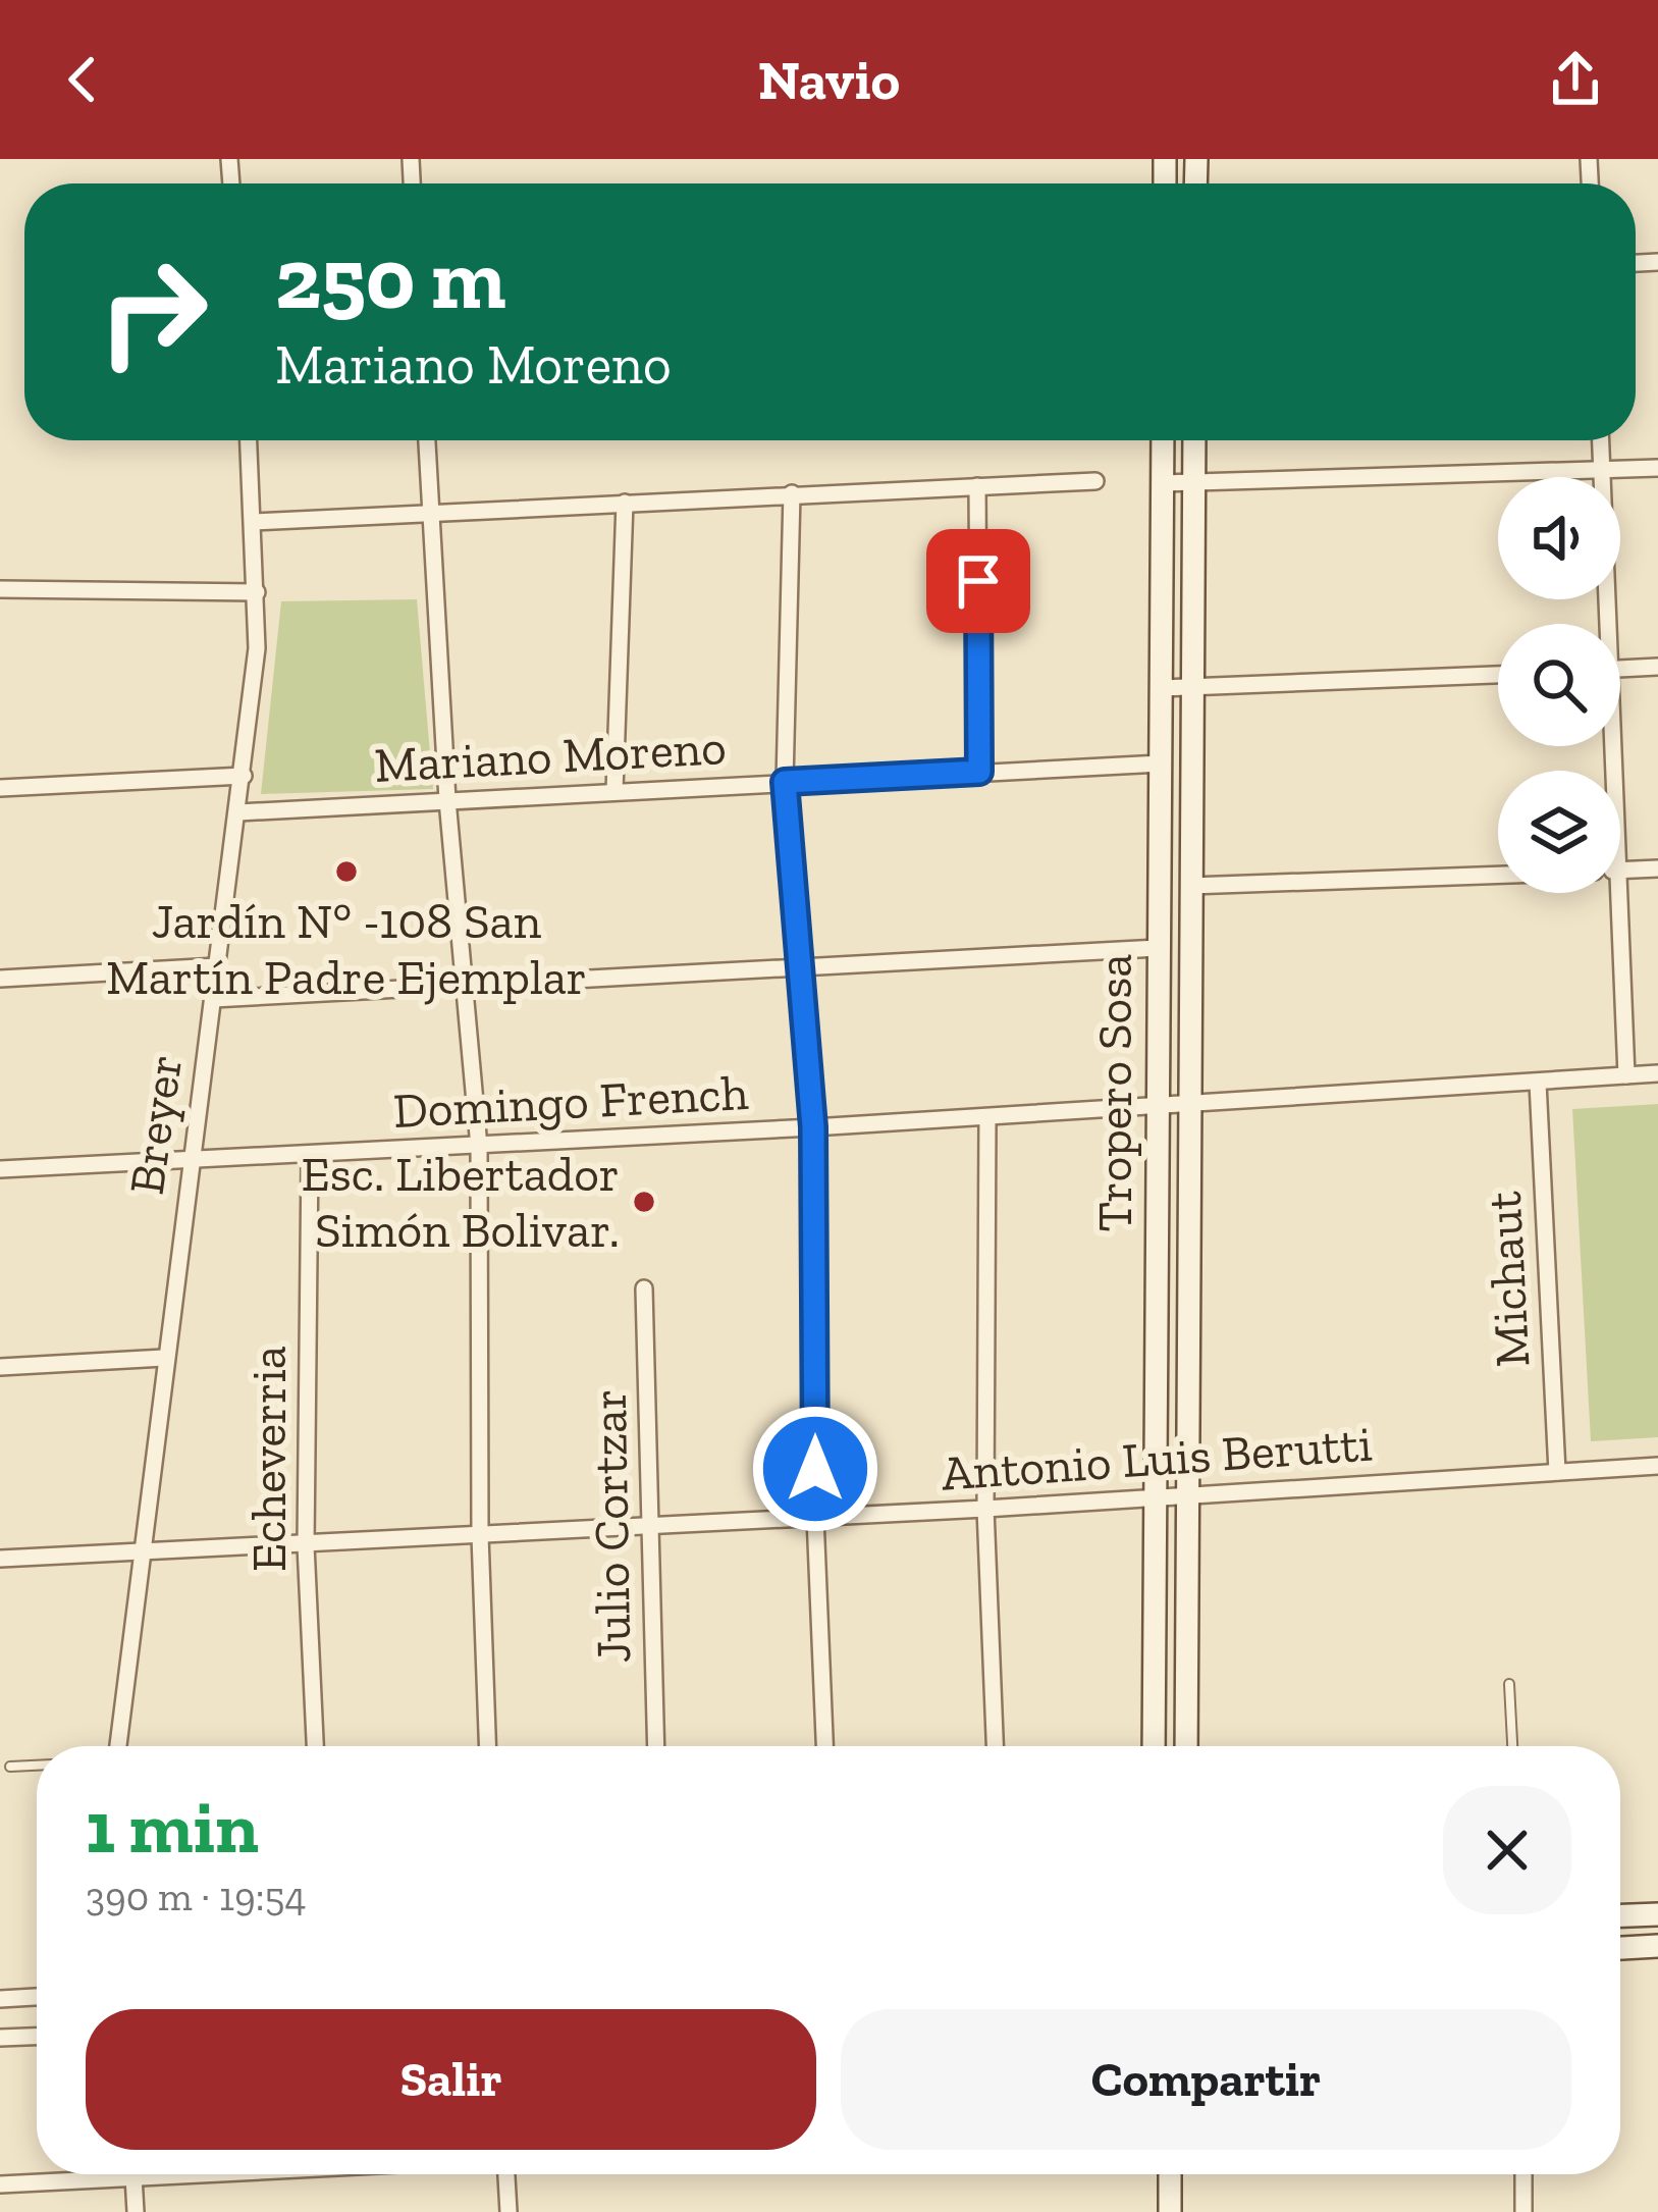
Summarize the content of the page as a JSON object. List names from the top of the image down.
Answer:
{
  "streets": {
    "street": [
      "Mariano Moreno",
      "Tropero Sosa",
      "Domingo French",
      "Breyer",
      "Michaut",
      "Antonio Luis Berutti",
      "Echeverria",
      "Julio Cortzar"
    ]
  },
  "crossings": [
    ["Mariano Moreno", "Tropero Sosa"],
    ["Mariano Moreno", "Breyer"],
    ["Tropero Sosa", "Domingo French"],
    ["Tropero Sosa", "Antonio Luis Berutti"],
    ["Domingo French", "Breyer"],
    ["Domingo French", "Michaut"],
    ["Domingo French", "Echeverria"],
    ["Breyer", "Antonio Luis Berutti"],
    ["Michaut", "Antonio Luis Berutti"],
    ["Antonio Luis Berutti", "Echeverria"],
    ["Antonio Luis Berutti", "Julio Cortzar"]
  ],
  "places": ["Jardín N° -108 San Martín Padre Ejemplar", "Esc. Libertador Simón Bolivar."],
  "page": {
    "header": "Navio",
    "turn": ["250 m", "Mariano Moreno"],
    "heading": ["1 min", "390 m · 19:54"],
    "buttons": ["Salir", "Compartir"]
  }
}
